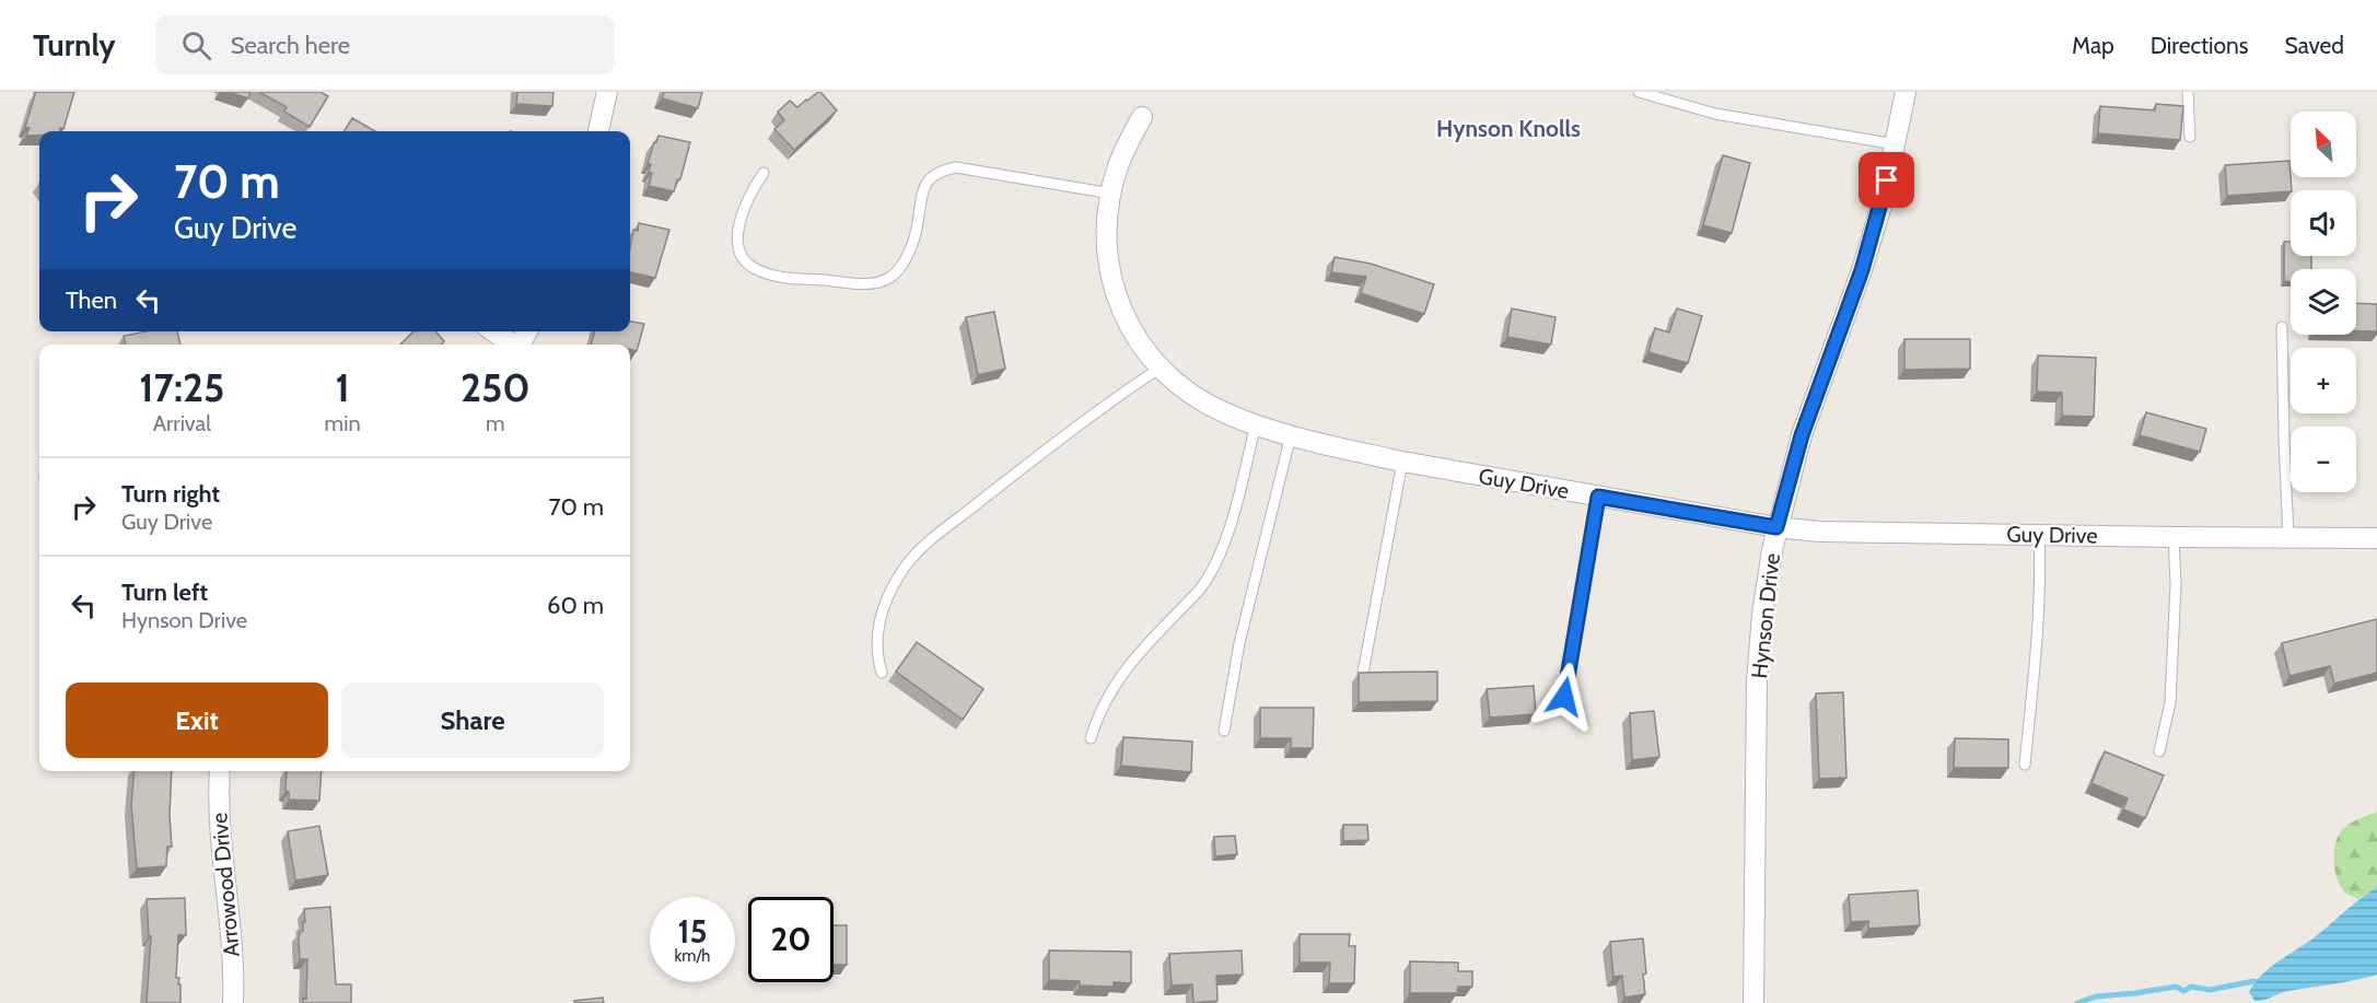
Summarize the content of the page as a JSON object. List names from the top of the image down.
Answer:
{
  "streets": {
    "street": ["Guy Drive", "Hynson Drive", "Arrowood Drive"]
  },
  "crossings": [
    ["Guy Drive", "Hynson Drive"]
  ],
  "districts": ["Hynson Knolls"],
  "north": "top left",
  "page": {
    "header": "Turnly",
    "search": "Search here",
    "nav": ["Map", "Directions", "Saved"],
    "map_buttons": ["+", "−"],
    "turn": ["70 m", "Guy Drive"],
    "then": "Then",
    "eta": [
      "17:25",
      "Arrival",
      "1",
      "min",
      "250",
      "m"
    ],
    "list": [
      {
        "name": "Turn right",
        "note": "Guy Drive",
        "value": "70 m"
      },
      {
        "name": "Turn left",
        "note": "Hynson Drive",
        "value": "60 m"
      }
    ],
    "buttons": ["Exit", "Share"],
    "speed": "15 km/h",
    "limit": "20"
  }
}
